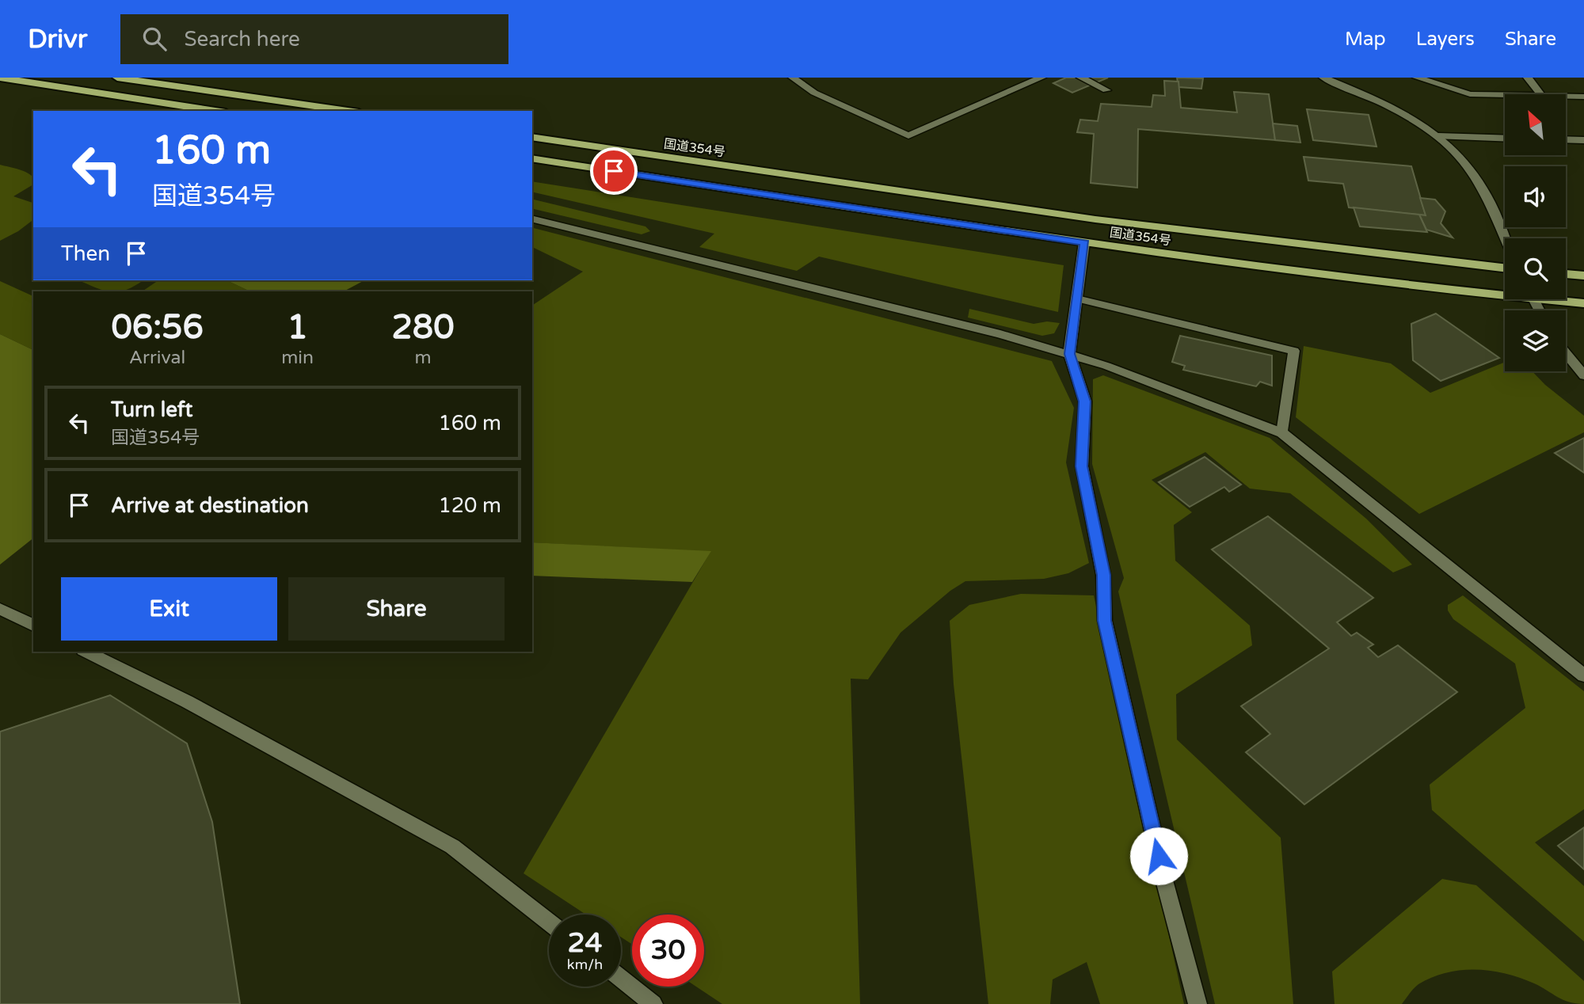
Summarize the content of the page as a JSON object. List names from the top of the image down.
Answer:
{
  "streets": {
    "highway": ["国道354号"]
  },
  "north": "top left",
  "page": {
    "header": "Drivr",
    "search": "Search here",
    "nav": ["Map", "Layers", "Share"],
    "turn": ["160 m", "国道354号"],
    "then": "Then",
    "eta": [
      "06:56",
      "Arrival",
      "1",
      "min",
      "280",
      "m"
    ],
    "list": [
      {
        "name": "Turn left",
        "note": "国道354号",
        "value": "160 m"
      },
      {
        "name": "Arrive at destination",
        "value": "120 m"
      }
    ],
    "buttons": ["Exit", "Share"],
    "speed": "24 km/h",
    "limit": "30"
  }
}
